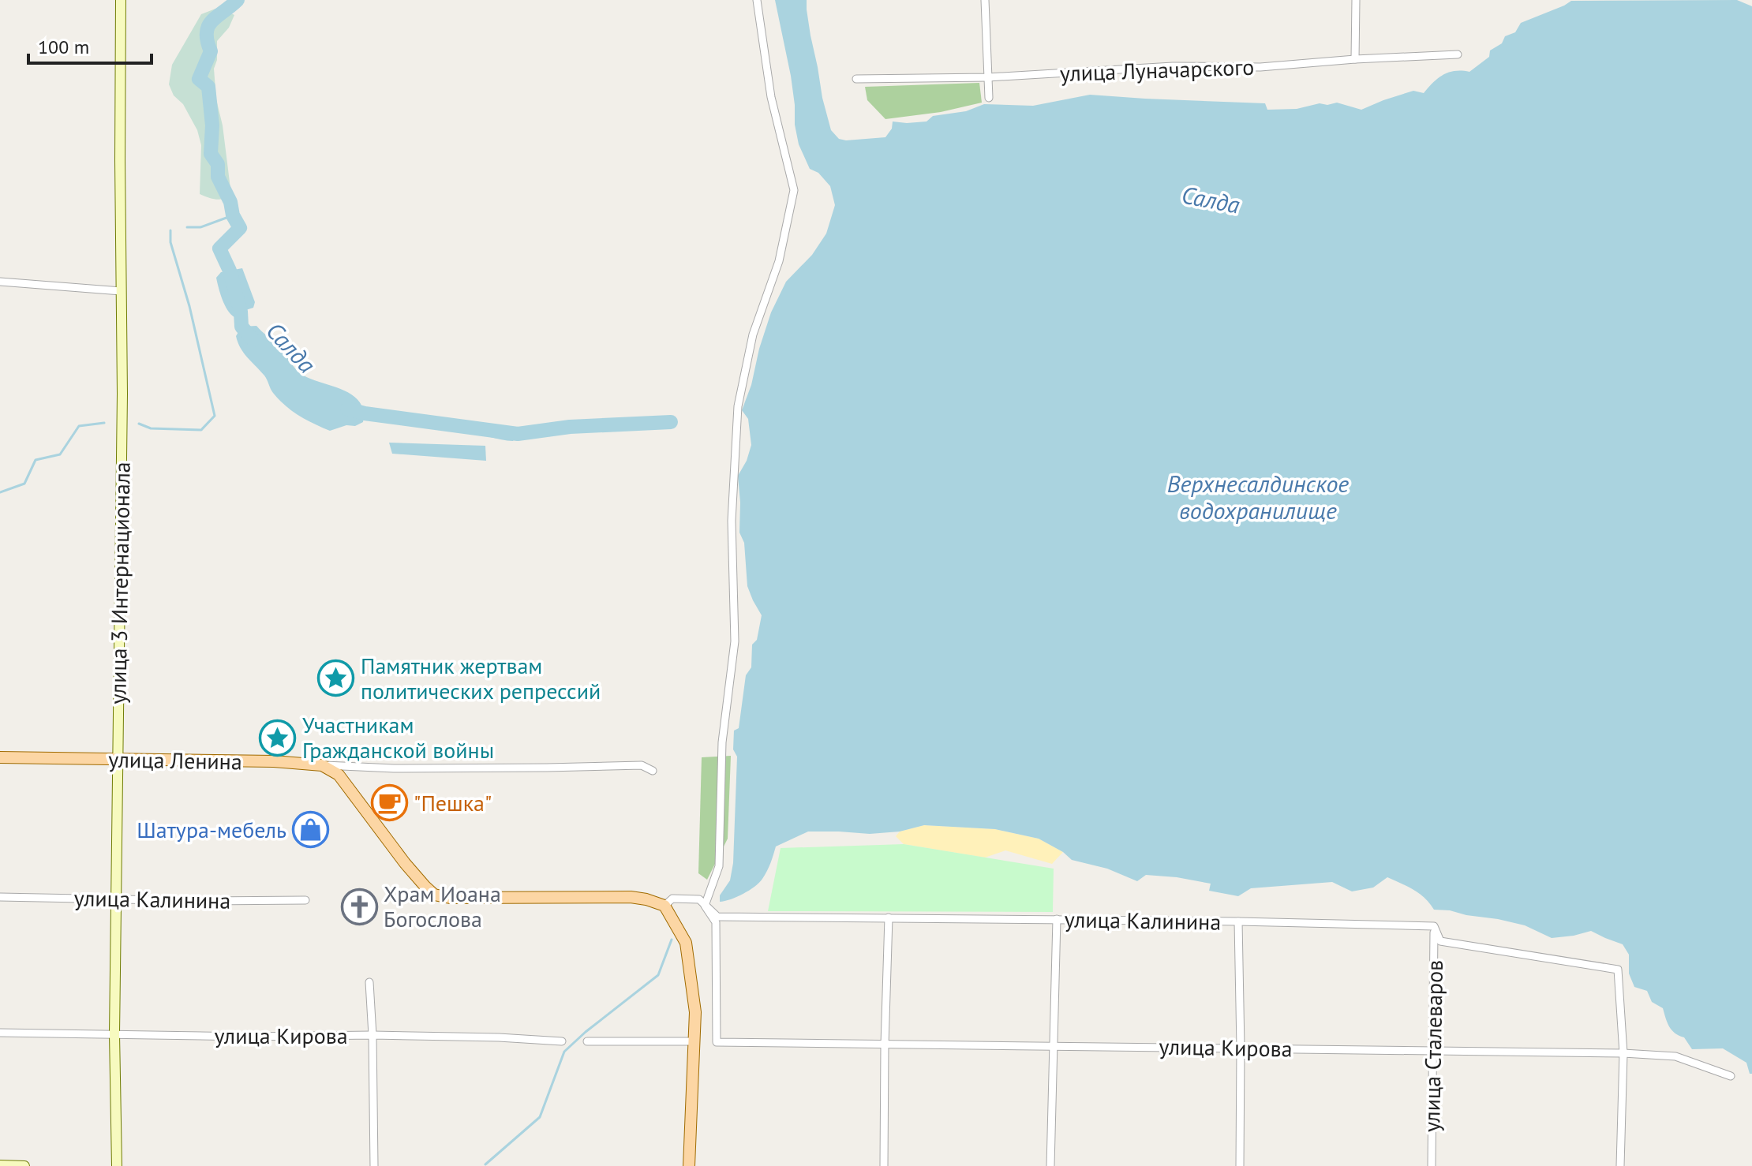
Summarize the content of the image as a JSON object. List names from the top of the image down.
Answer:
{
  "streets": {
    "main road": ["улица 3 Интернационала", "улица Ленина"],
    "street": [
      "улица Луначарского",
      "улица Калинина",
      "улица Кирова",
      "улица Сталеваров"
    ]
  },
  "crossings": [
    ["улица 3 Интернационала", "улица Ленина"],
    ["улица 3 Интернационала", "улица Калинина"],
    ["улица 3 Интернационала", "улица Кирова"],
    ["улица Калинина", "улица Кирова"],
    ["улица Калинина", "улица Сталеваров"],
    ["улица Кирова", "улица Сталеваров"]
  ],
  "water": ["Салда", "Верхнесалдинское водохранилище"],
  "places": {
    "place": ["Памятник жертвам политических репрессий", "Участникам Гражданской войны"],
    "cafe": ["\"Пешка\""],
    "shop": ["Шатура-мебель"],
    "church": ["Храм Иоана Богослова"]
  },
  "scale_bar": "100 m"
}
